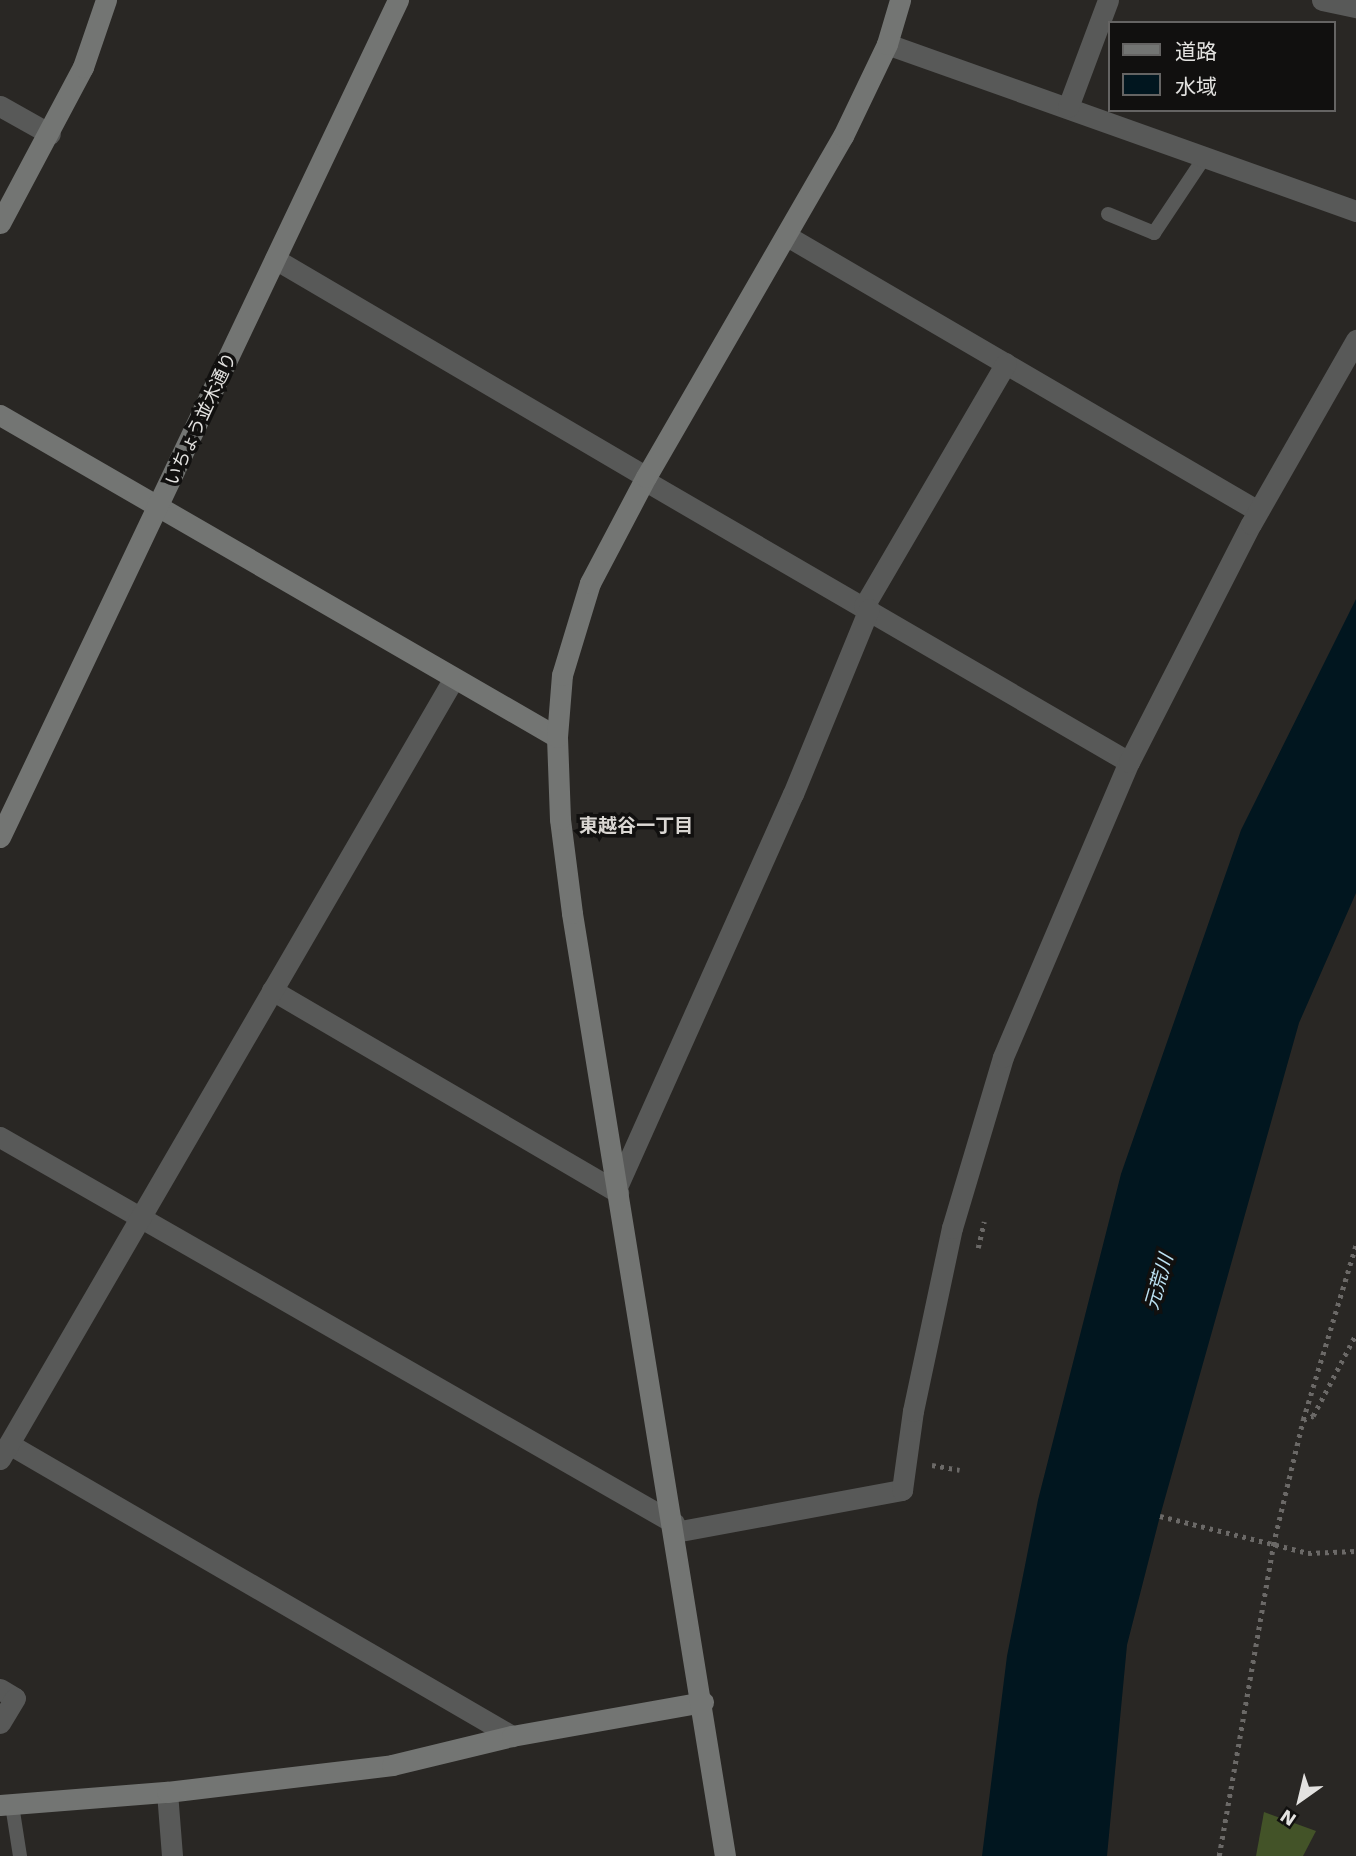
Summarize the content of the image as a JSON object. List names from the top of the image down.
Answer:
{
  "streets": {
    "street": ["いちょう並木通り"]
  },
  "districts": ["東越谷一丁目"],
  "water": ["元荒川"],
  "legend": ["道路", "水域"],
  "north": "bottom left"
}
